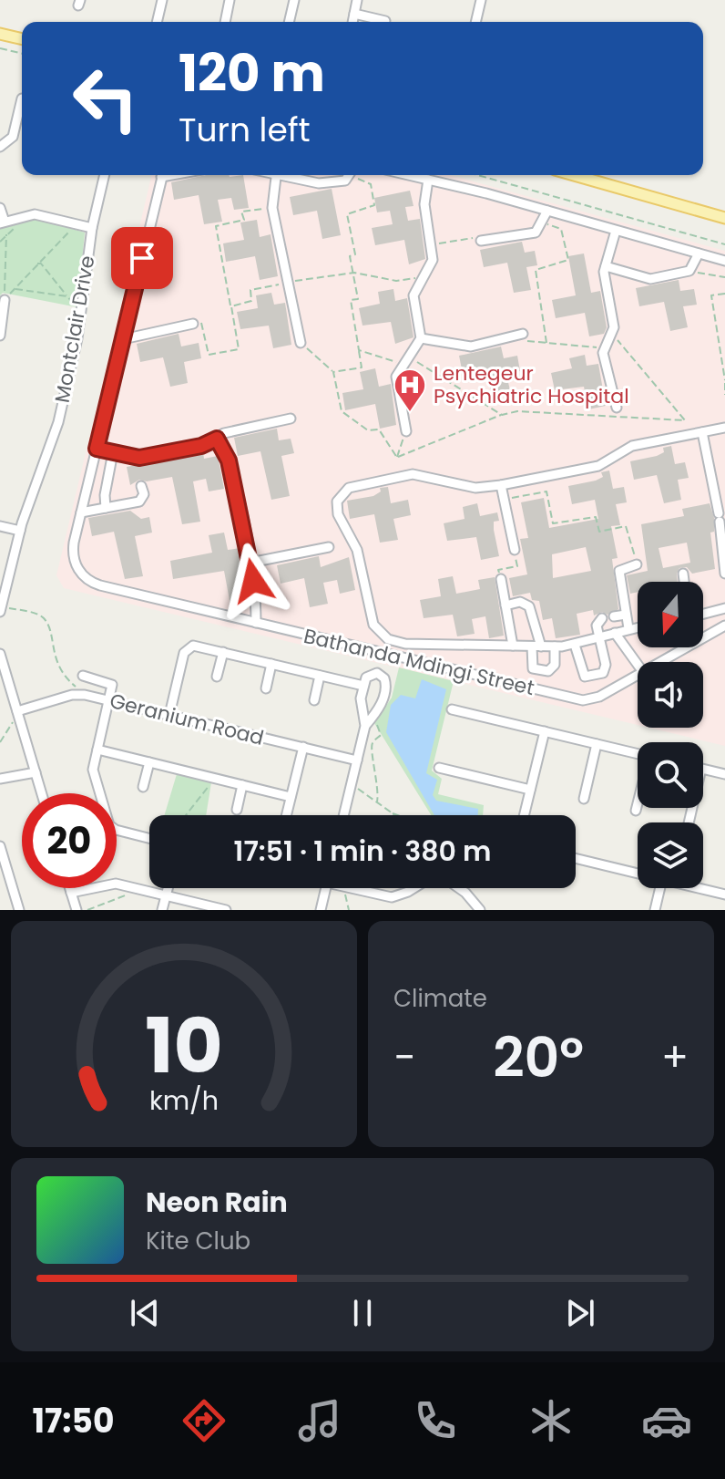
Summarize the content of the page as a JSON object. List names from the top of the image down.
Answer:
{
  "streets": {
    "street": ["Montclair Drive", "Bathanda Mdingi Street", "Geranium Road"]
  },
  "places": {
    "hospital": ["Lentegeur Psychiatric Hospital"]
  },
  "north": "bottom",
  "page": {
    "turn": ["120 m", "Turn left"],
    "limit": "20",
    "trip": "17:51 · 1 min · 380 m",
    "tile": "Climate",
    "heat": ["−", "20°", "+"],
    "song": ["Neon Rain", "Kite Club"],
    "tabs": "17:50",
    "gauge": ["10", "km/h"]
  }
}
